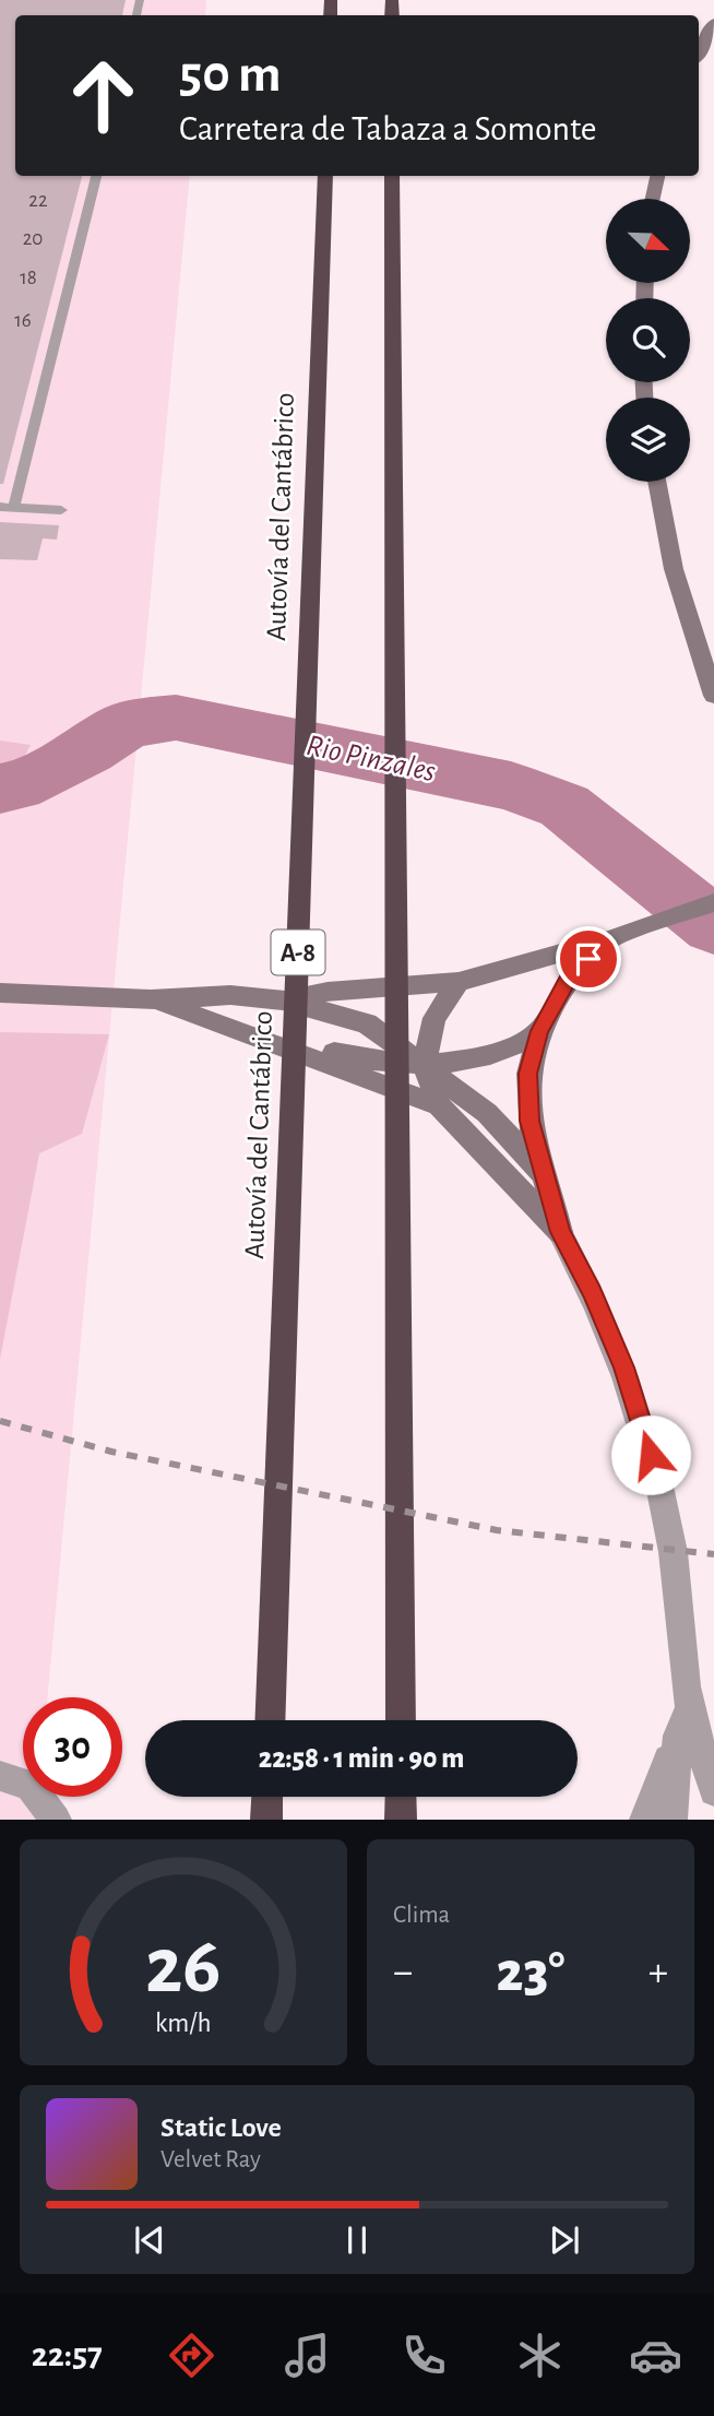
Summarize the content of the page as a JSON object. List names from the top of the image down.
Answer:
{
  "streets": {
    "highway": ["Autovía del Cantábrico", "A-8"]
  },
  "water": ["Rio Pinzales"],
  "house_numbers": [
    "22",
    "20",
    "18",
    "16"
  ],
  "north": "bottom right",
  "page": {
    "turn": ["50 m", "Carretera de Tabaza a Somonte"],
    "limit": "30",
    "trip": "22:58 · 1 min · 90 m",
    "tile": "Clima",
    "heat": ["−", "23°", "+"],
    "song": ["Static Love", "Velvet Ray"],
    "tabs": "22:57",
    "gauge": ["26", "km/h"]
  }
}
